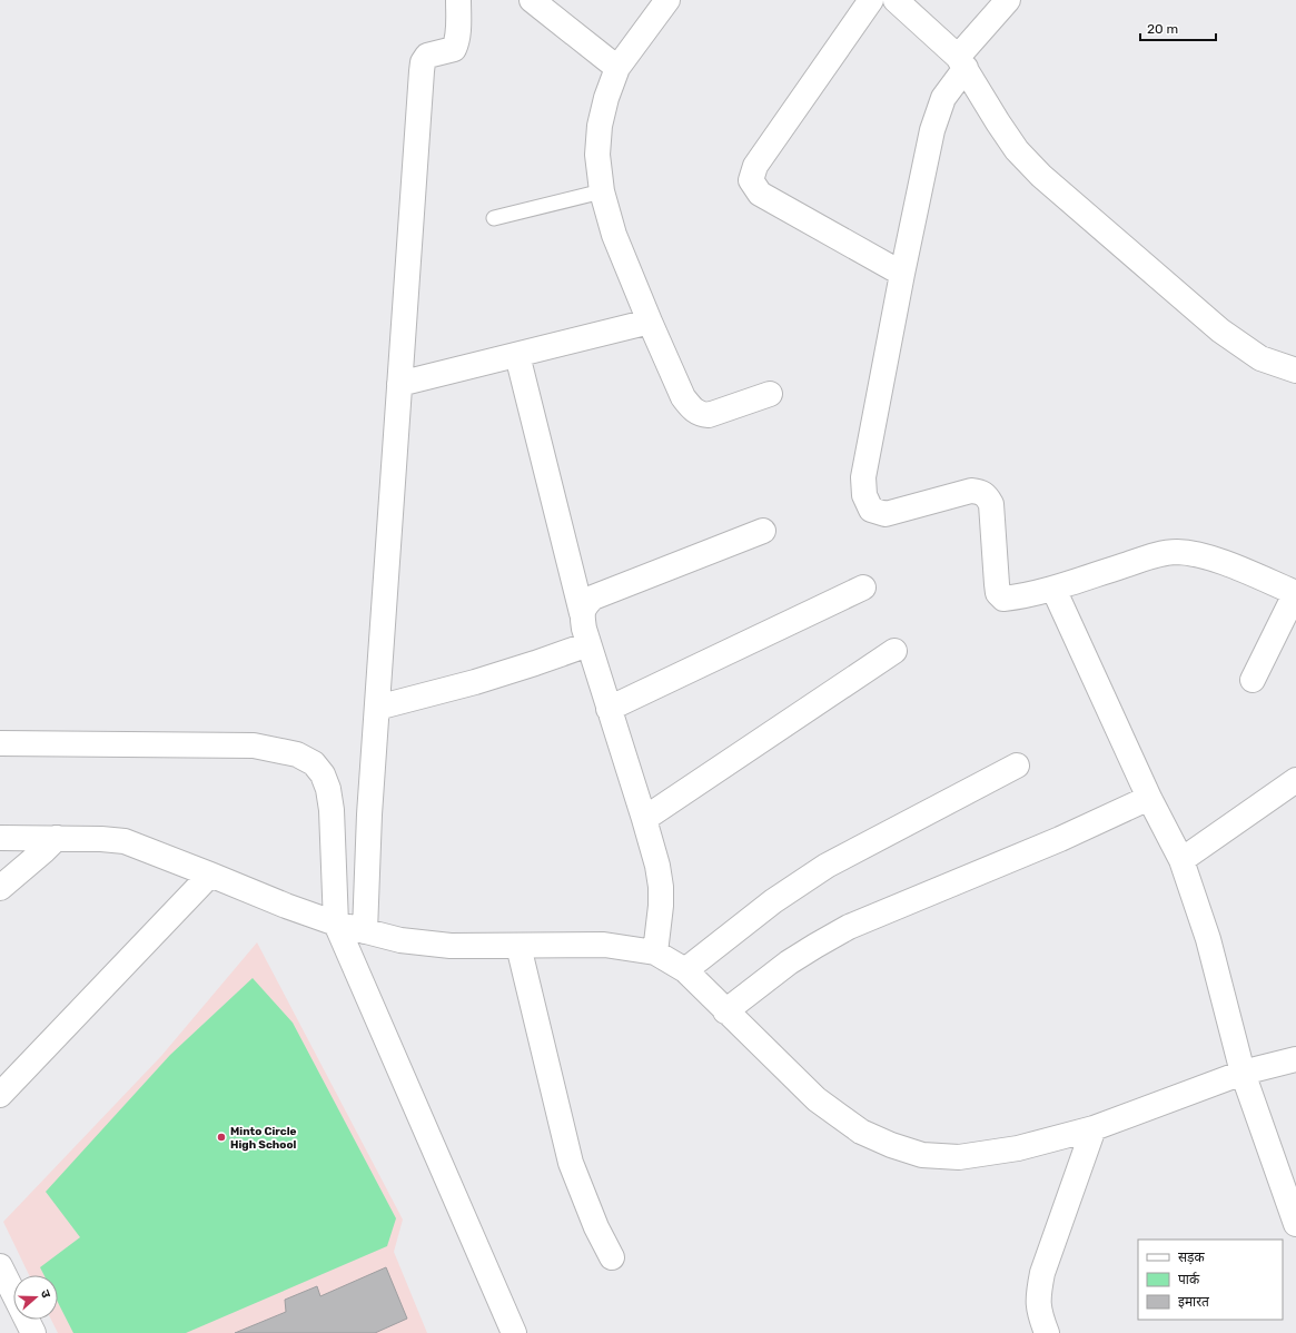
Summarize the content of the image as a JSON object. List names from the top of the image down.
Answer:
{
  "places": ["Minto Circle High School"],
  "legend": ["सड़क", "पार्क", "इमारत"],
  "scale_bar": "20 m",
  "north": "right"
}
